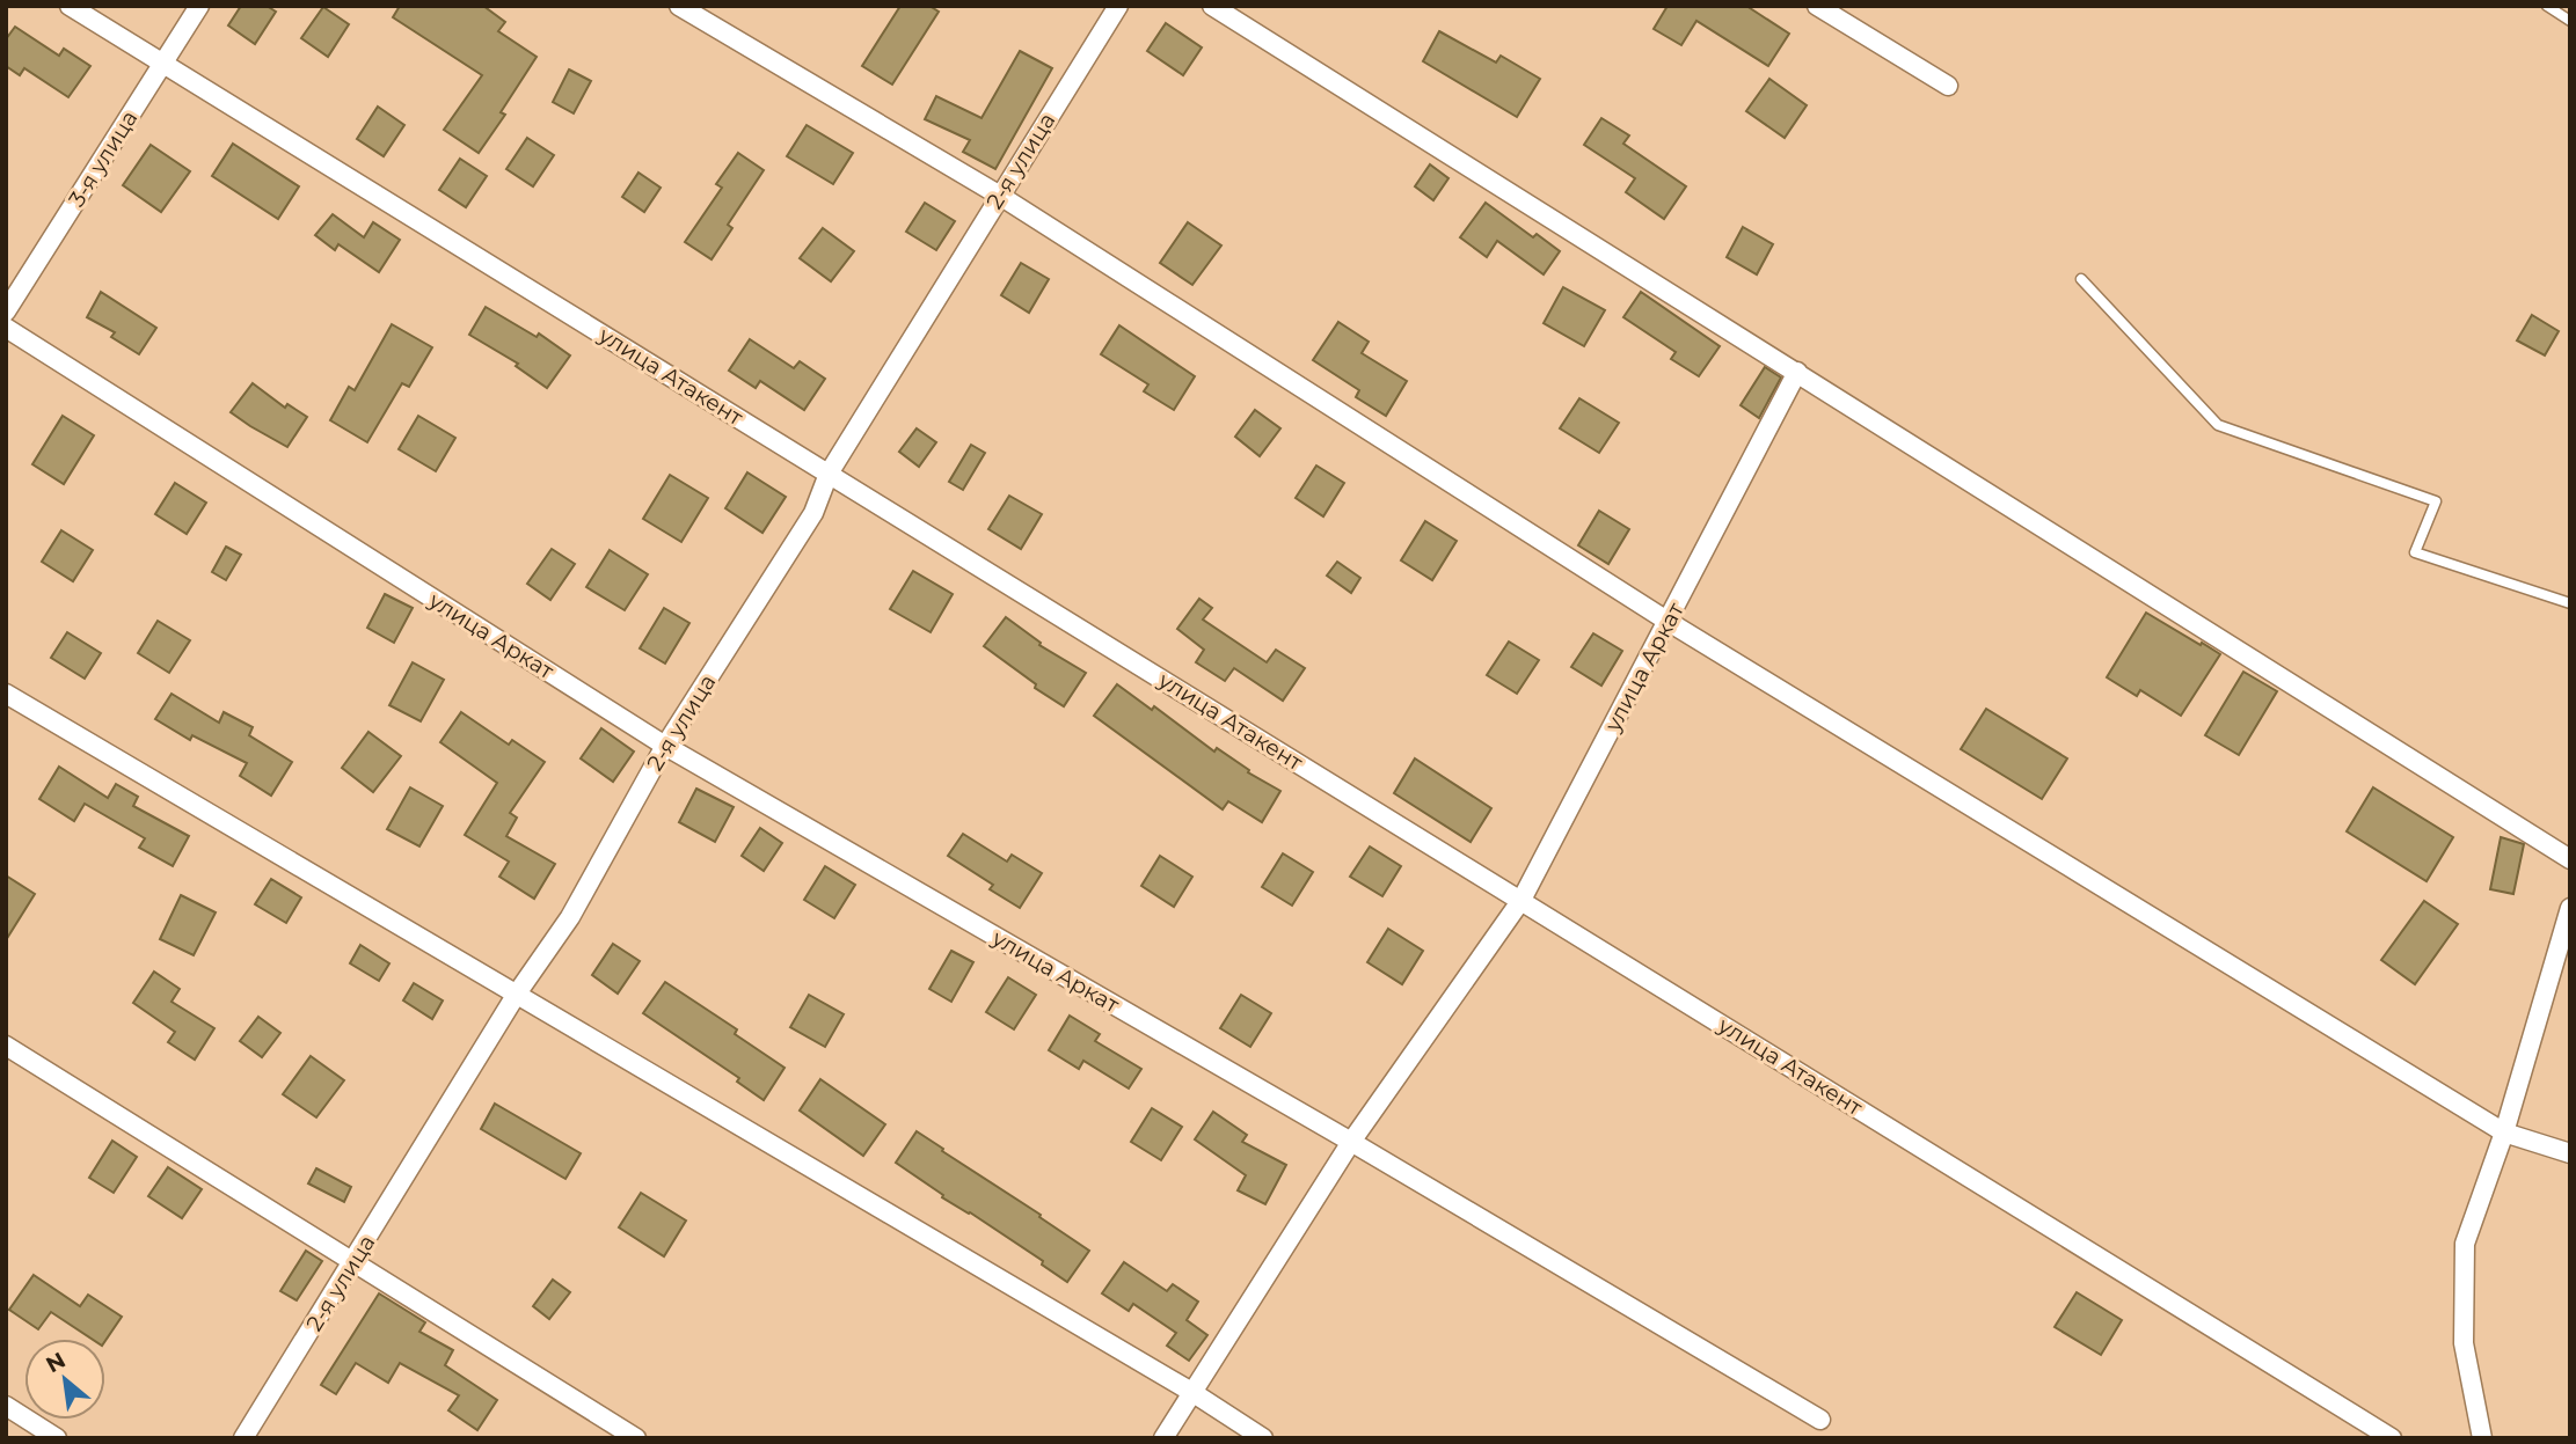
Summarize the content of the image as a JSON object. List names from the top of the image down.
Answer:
{
  "streets": {
    "street": [
      "3-я улица",
      "2-я улица",
      "улица Атакент",
      "улица Аркат"
    ]
  },
  "crossings": [
    ["3-я улица", "улица Атакент"],
    ["2-я улица", "улица Атакент"],
    ["2-я улица", "улица Аркат"],
    ["улица Атакент", "улица Аркат"]
  ],
  "north": "top left"
}
